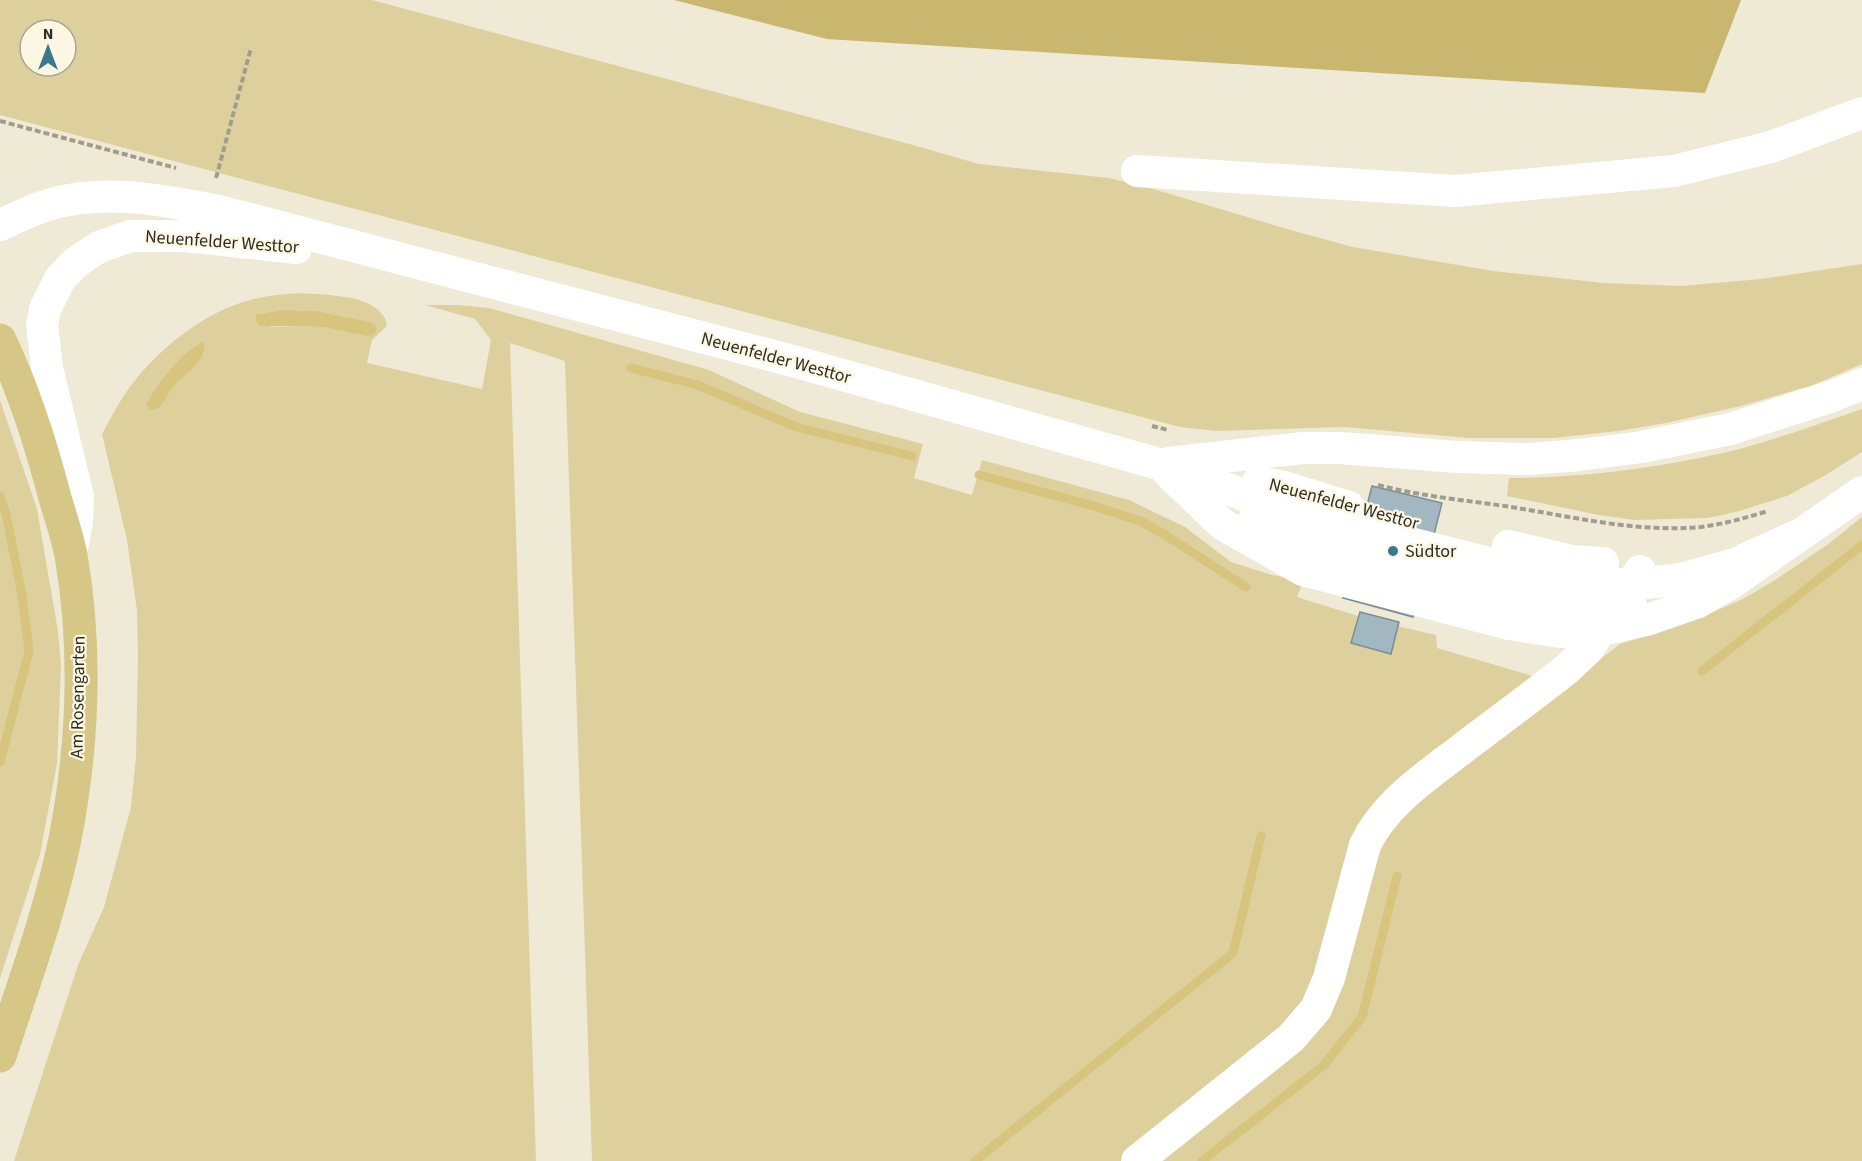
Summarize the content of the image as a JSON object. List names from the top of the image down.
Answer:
{
  "streets": {
    "main road": ["Am Rosengarten"],
    "street": ["Neuenfelder Westtor"]
  },
  "crossings": [
    ["Neuenfelder Westtor", "Am Rosengarten"]
  ],
  "places": ["Südtor"],
  "north": "top"
}
